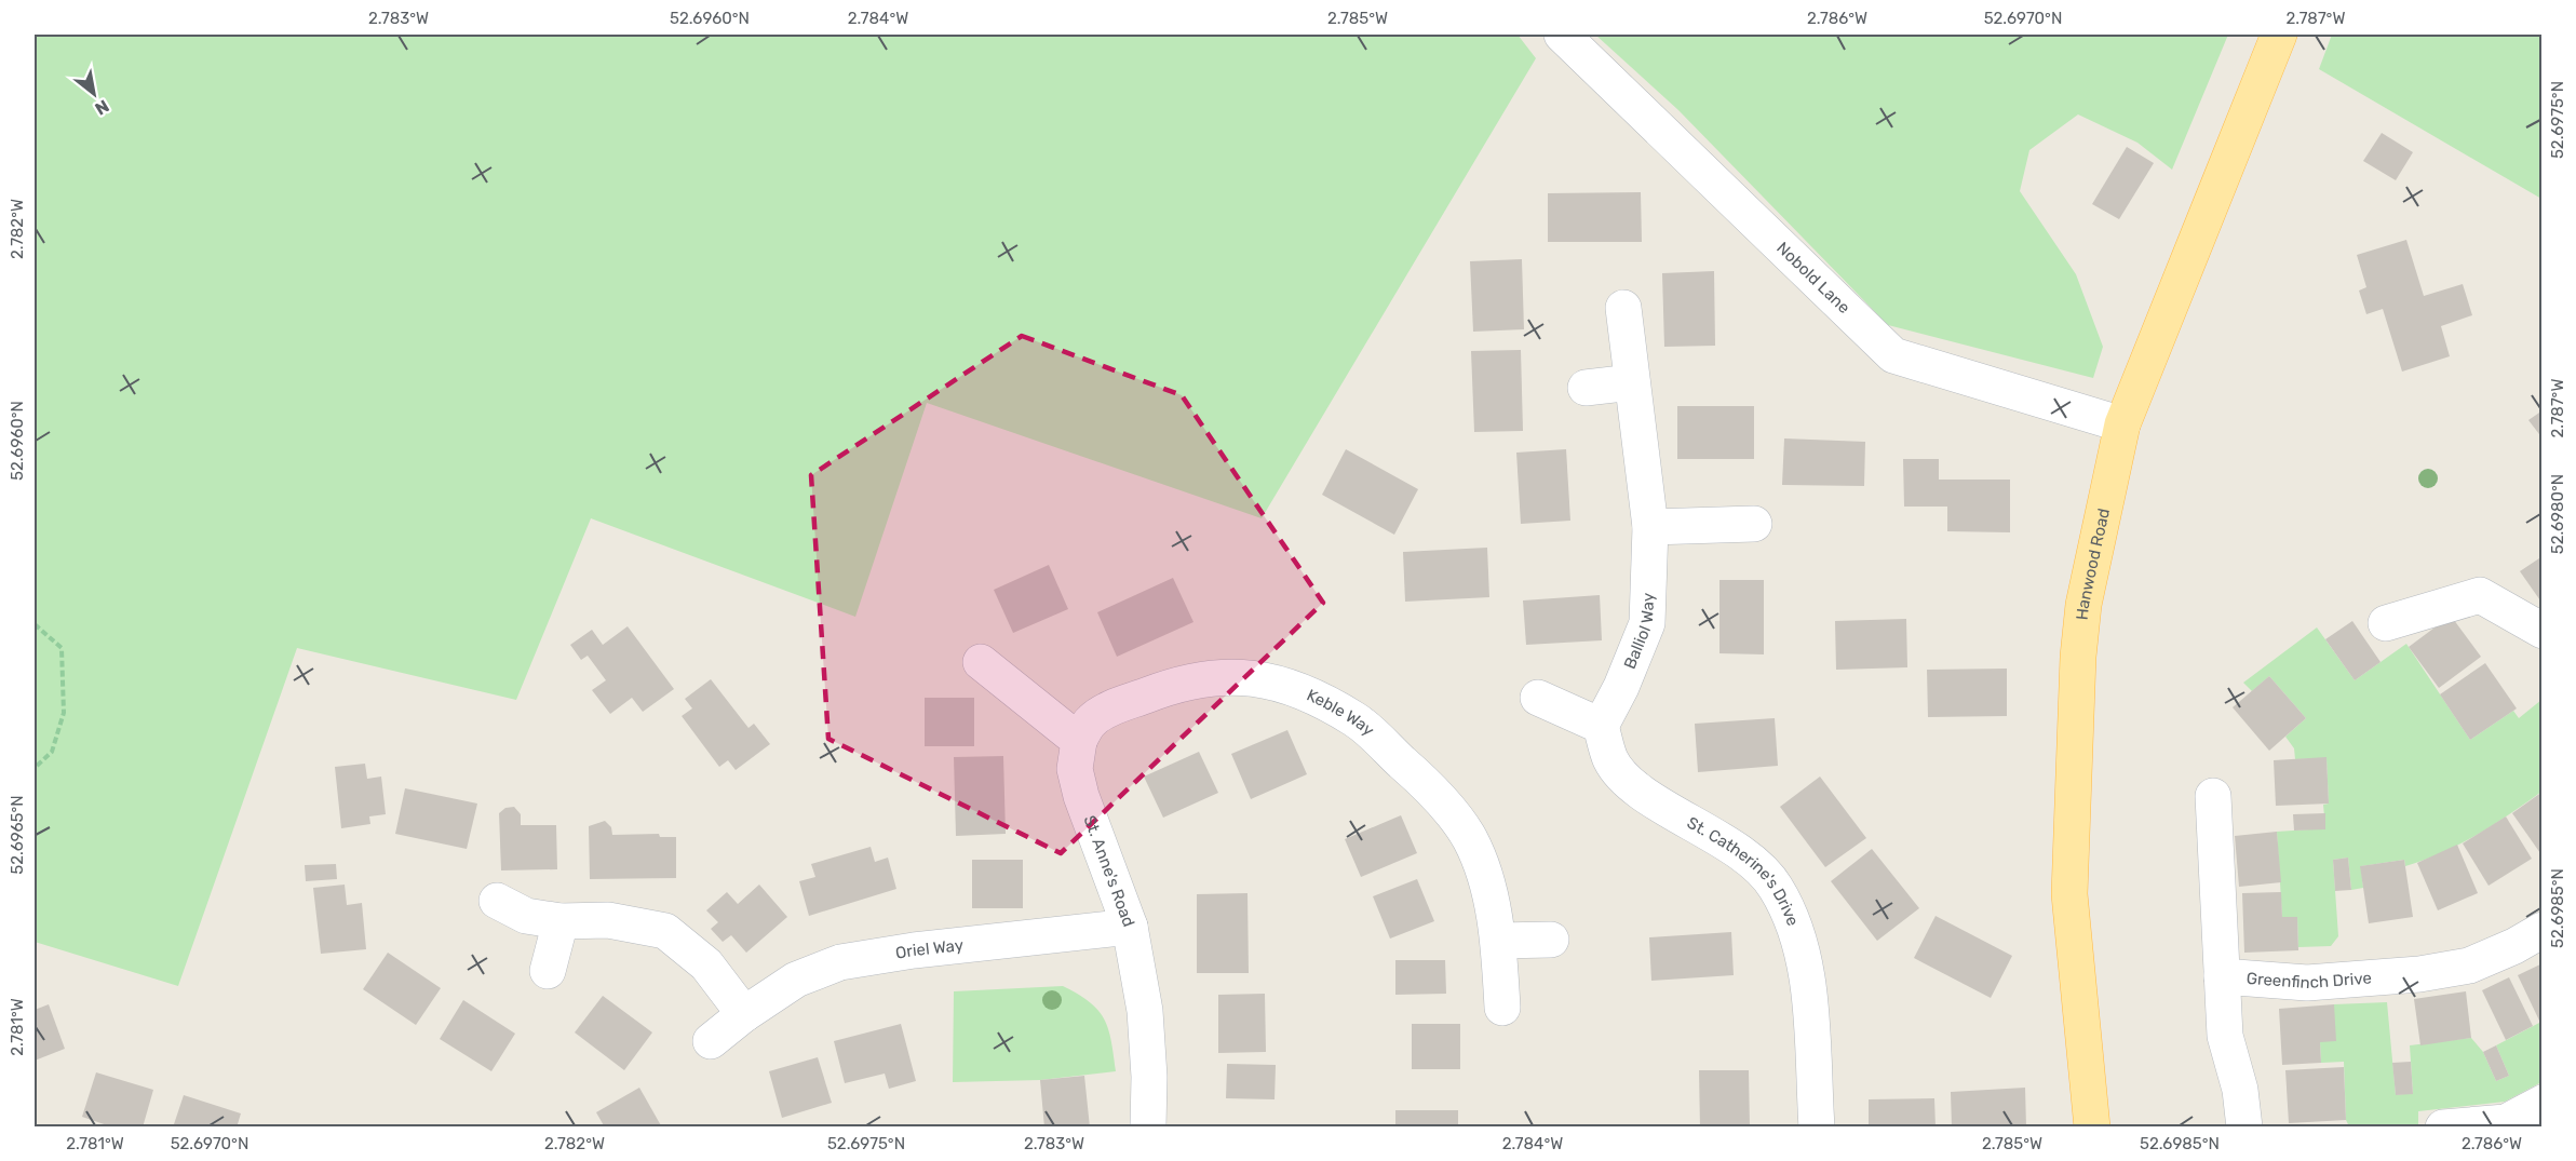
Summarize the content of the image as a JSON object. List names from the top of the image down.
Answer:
{
  "streets": {
    "main road": ["Hanwood Road"],
    "street": [
      "Nobold Lane",
      "Balliol Way",
      "Keble Way",
      "St. Anne's Road",
      "St. Catherine's Drive",
      "Oriel Way",
      "Greenfinch Drive"
    ]
  },
  "crossings": [
    ["Nobold Lane", "Hanwood Road"],
    ["Balliol Way", "St. Catherine's Drive"],
    ["Keble Way", "St. Anne's Road"],
    ["St. Anne's Road", "Oriel Way"]
  ],
  "north": "bottom right",
  "coordinates": [
    "2.783°W",
    "52.6960°N",
    "2.784°W",
    "2.785°W",
    "2.786°W",
    "52.6970°N",
    "2.787°W",
    "52.6975°N",
    "2.782°W",
    "52.6980°N",
    "52.6965°N",
    "52.6985°N",
    "2.781°W"
  ]
}
